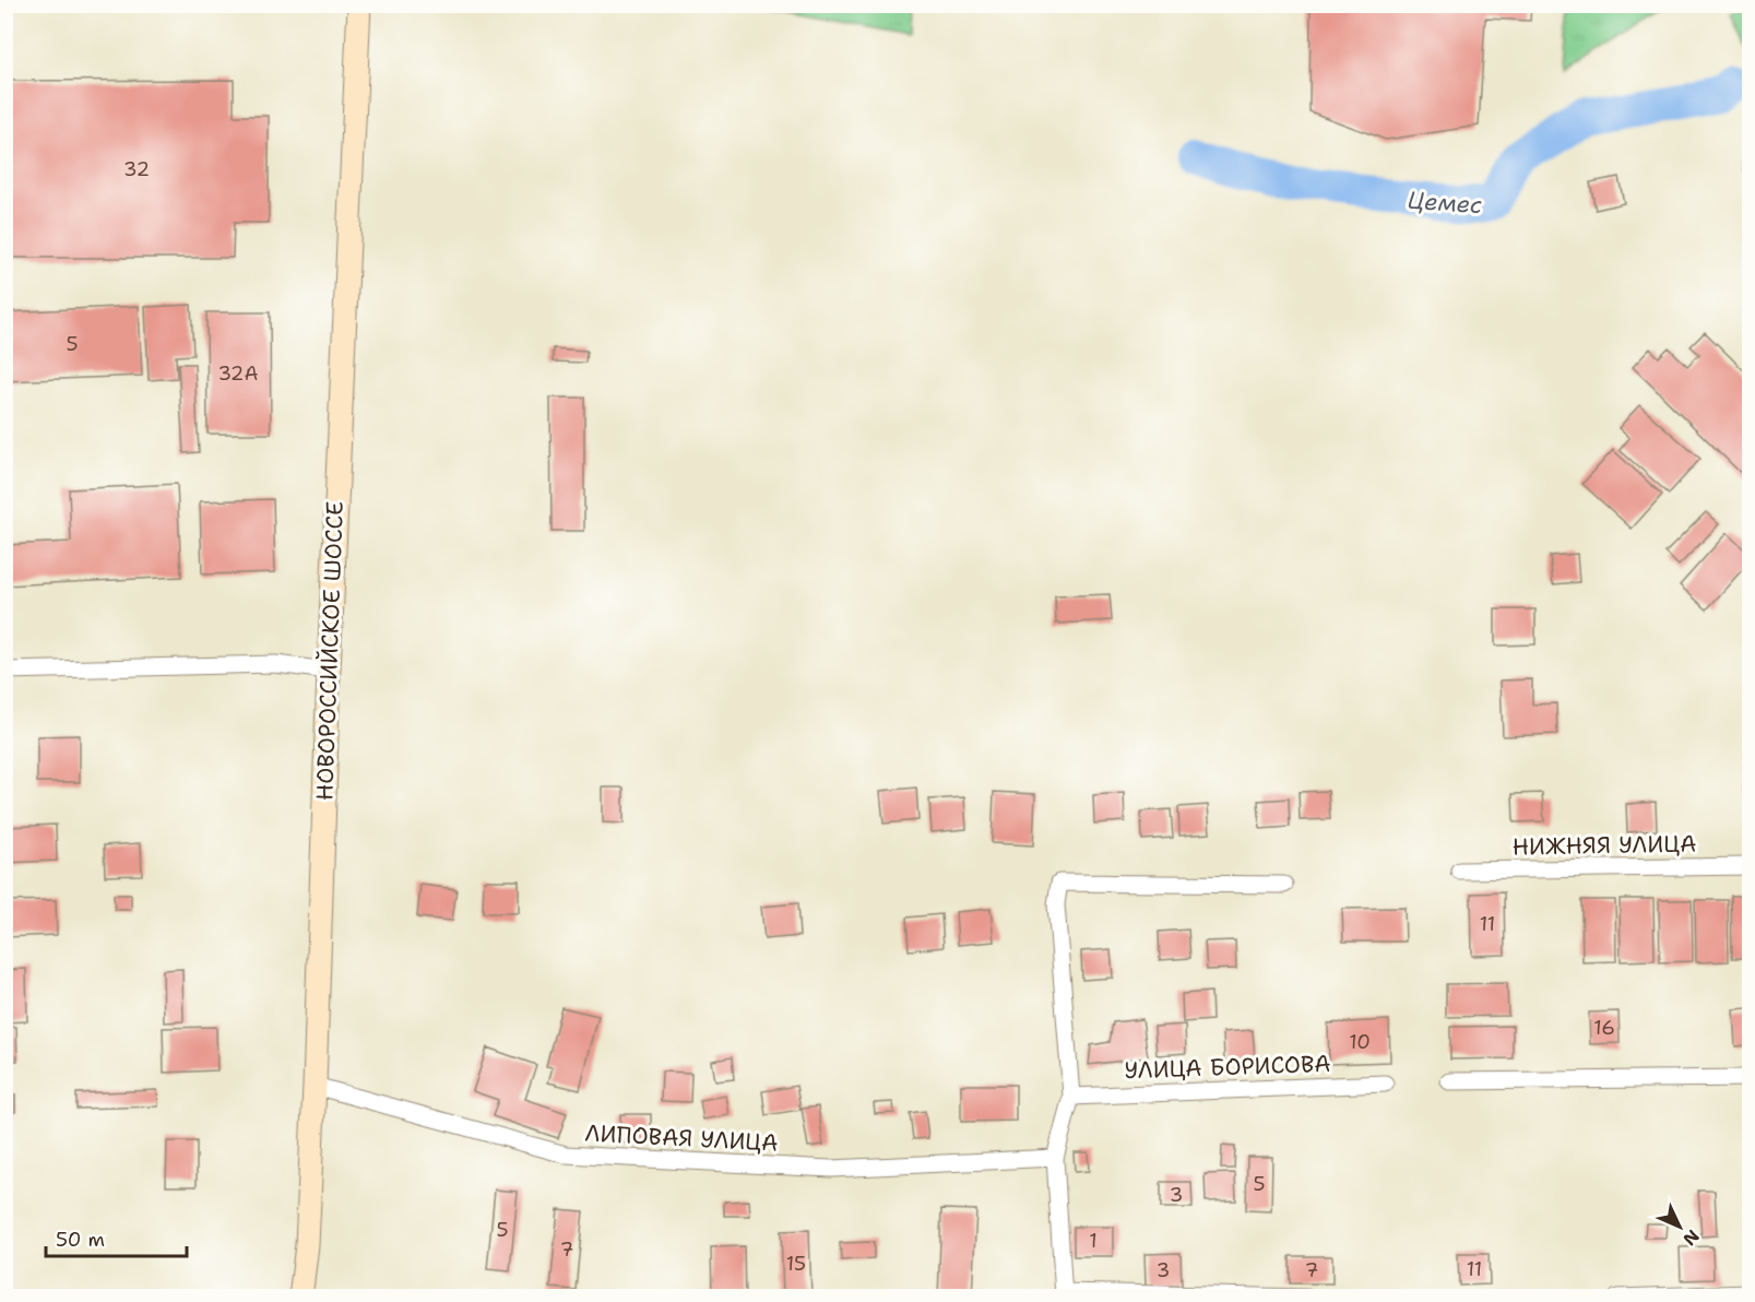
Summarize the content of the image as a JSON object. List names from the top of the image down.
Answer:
{
  "streets": {
    "main road": ["НОВОРОССИЙСКОЕ ШОССЕ"],
    "street": ["НИЖНЯЯ УЛИЦА", "УЛИЦА БОРИСОВА", "ЛИПОВАЯ УЛИЦА"]
  },
  "crossings": [
    ["НОВОРОССИЙСКОЕ ШОССЕ", "ЛИПОВАЯ УЛИЦА"]
  ],
  "water": ["Цемес"],
  "house_numbers": [
    "32",
    "5",
    "32А",
    "11",
    "16",
    "10",
    "5",
    "3",
    "5",
    "1",
    "7",
    "15",
    "11",
    "3",
    "7"
  ],
  "scale_bar": "50 m",
  "north": "bottom right"
}
